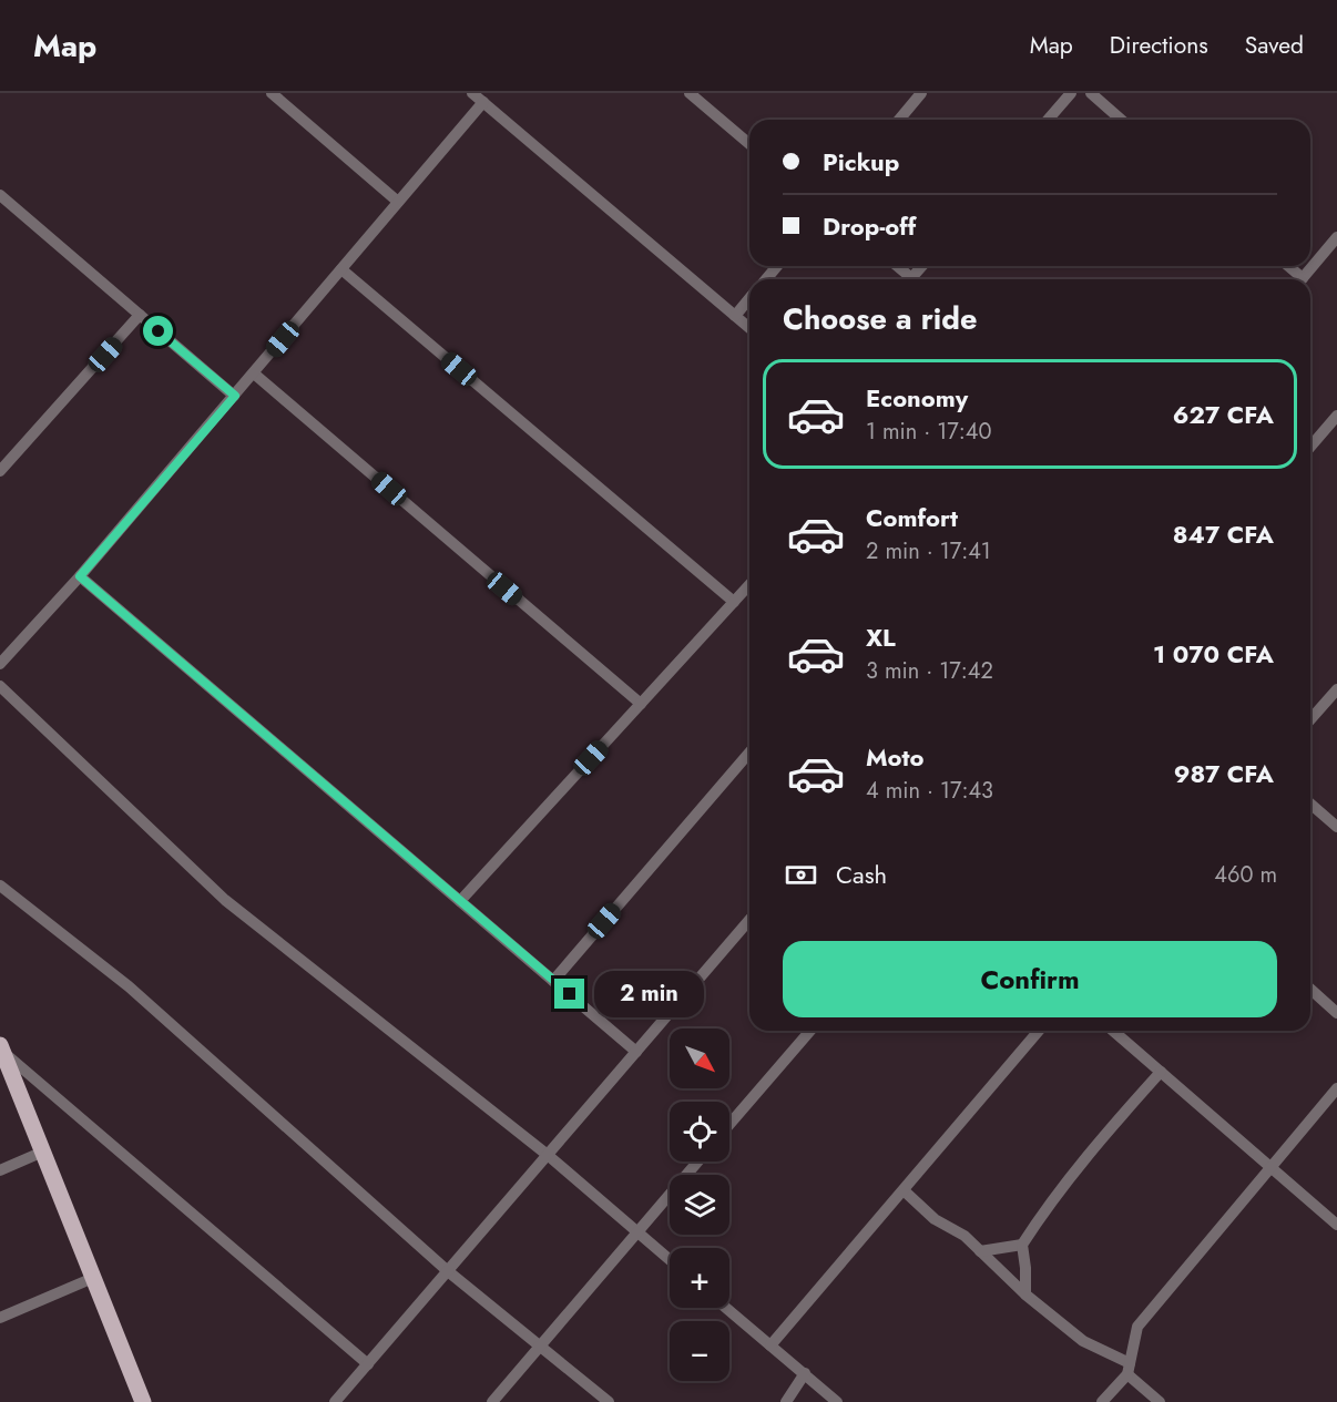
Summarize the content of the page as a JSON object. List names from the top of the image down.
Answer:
{
  "north": "bottom right",
  "page": {
    "header": "Map",
    "nav": ["Map", "Directions", "Saved"],
    "banner": ["Pickup", "Drop-off"],
    "heading": "Choose a ride",
    "list": [
      {
        "name": "Economy",
        "note": "1 min · 17:40",
        "value": "627 CFA"
      },
      {
        "name": "Comfort",
        "note": "2 min · 17:41",
        "value": "847 CFA"
      },
      {
        "name": "XL",
        "note": "3 min · 17:42",
        "value": "1 070 CFA"
      },
      {
        "name": "Moto",
        "note": "4 min · 17:43",
        "value": "987 CFA"
      }
    ],
    "pay": ["Cash", "460 m"],
    "buttons": "Confirm",
    "bubble": "2 min",
    "map_buttons": ["+", "−"]
  }
}
